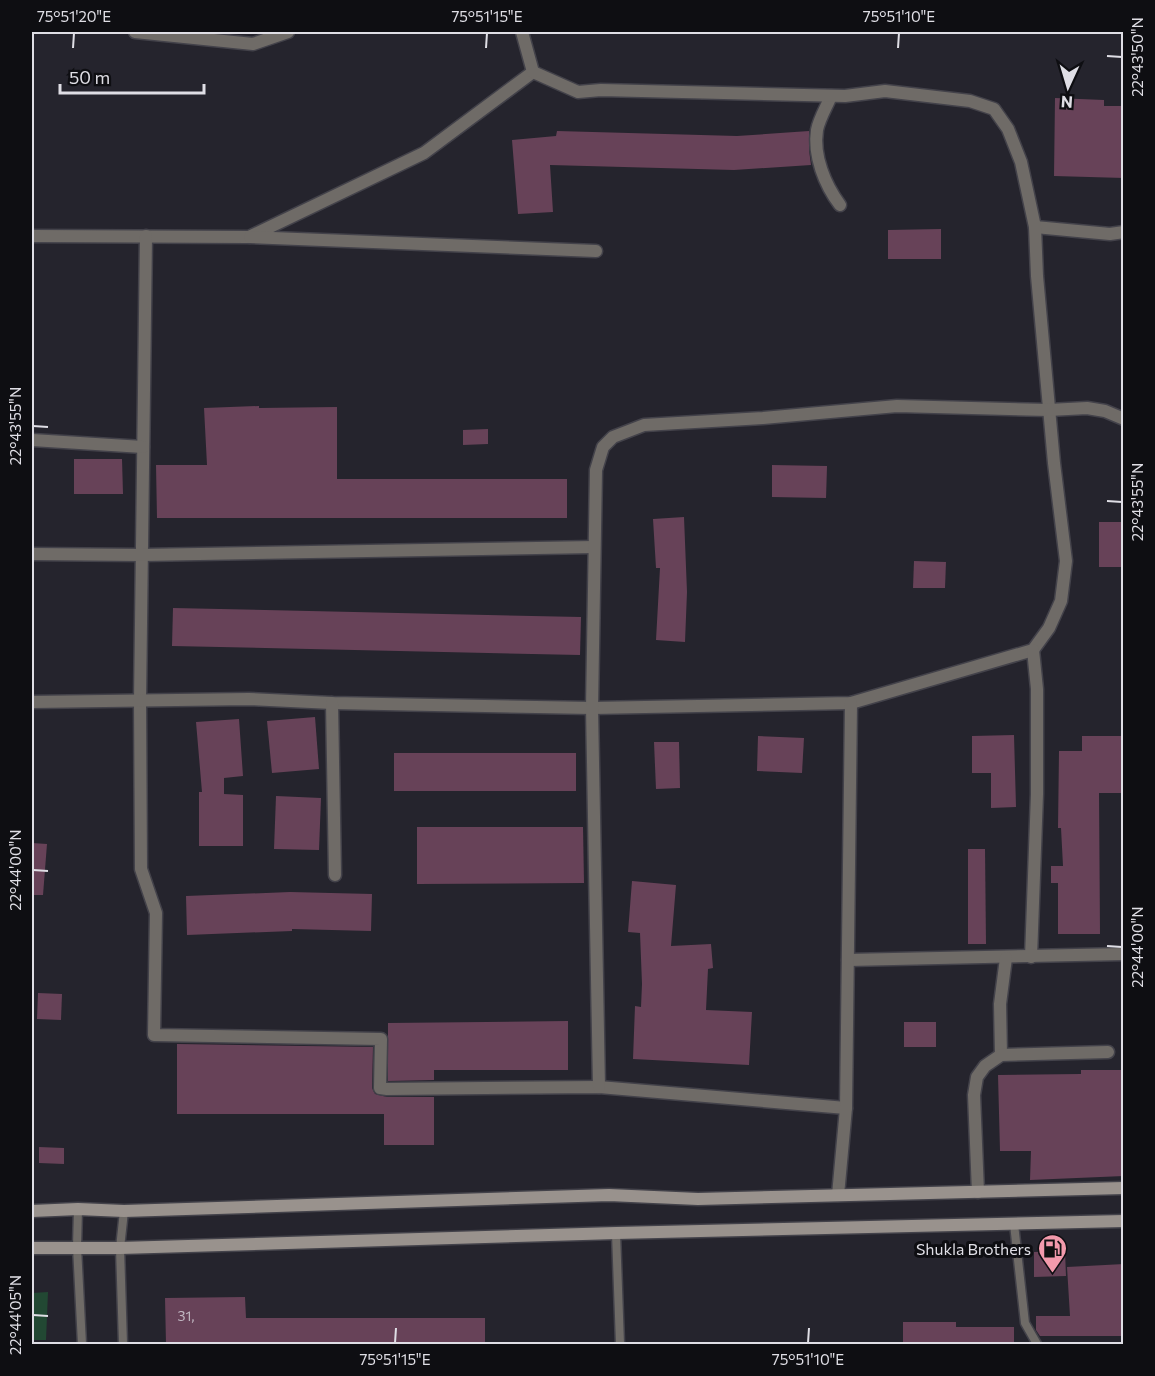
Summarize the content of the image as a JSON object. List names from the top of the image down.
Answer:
{
  "places": {
    "fuel station": ["Shukla Brothers"]
  },
  "house_numbers": ["31,"],
  "scale_bar": "50 m",
  "north": "bottom",
  "coordinates": [
    "75°51'20\"E",
    "75°51'15\"E",
    "75°51'10\"E",
    "22°43'50\"N",
    "22°43'55\"N",
    "22°44'00\"N",
    "22°44'05\"N"
  ]
}
